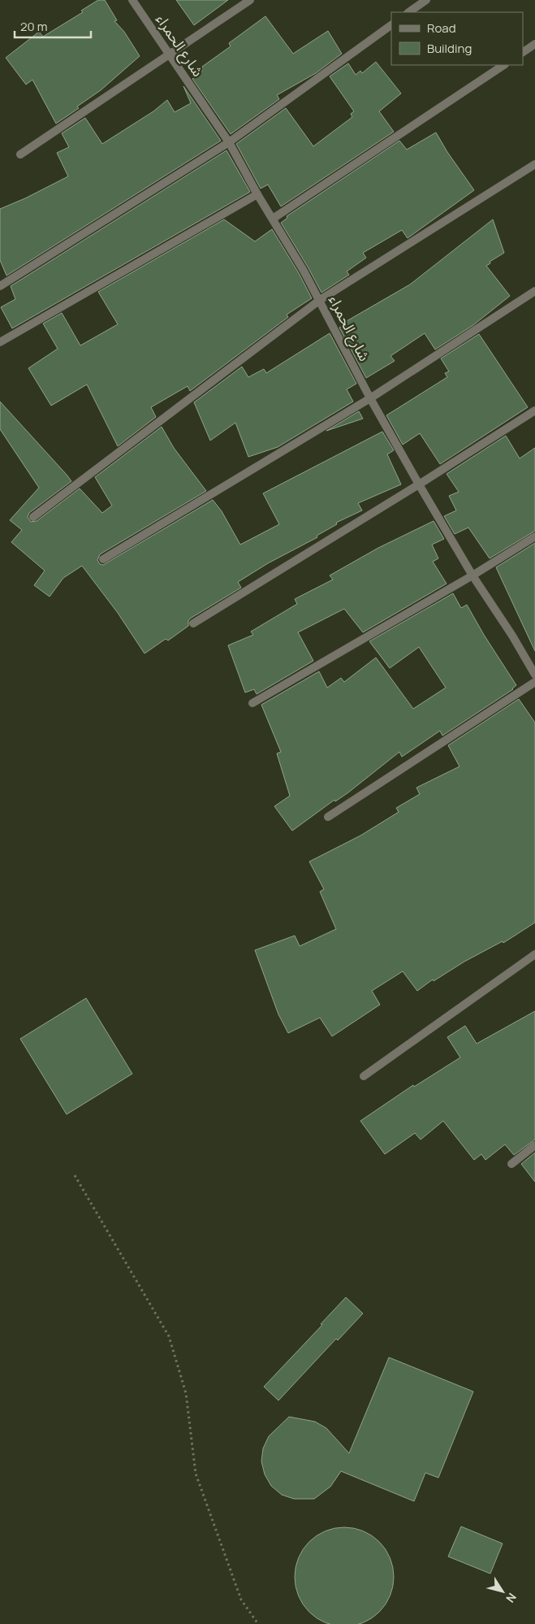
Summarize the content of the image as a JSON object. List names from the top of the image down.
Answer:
{
  "streets": {
    "street": ["شارع الحمراء"]
  },
  "legend": ["Road", "Building"],
  "scale_bar": "20 m",
  "north": "bottom right"
}
